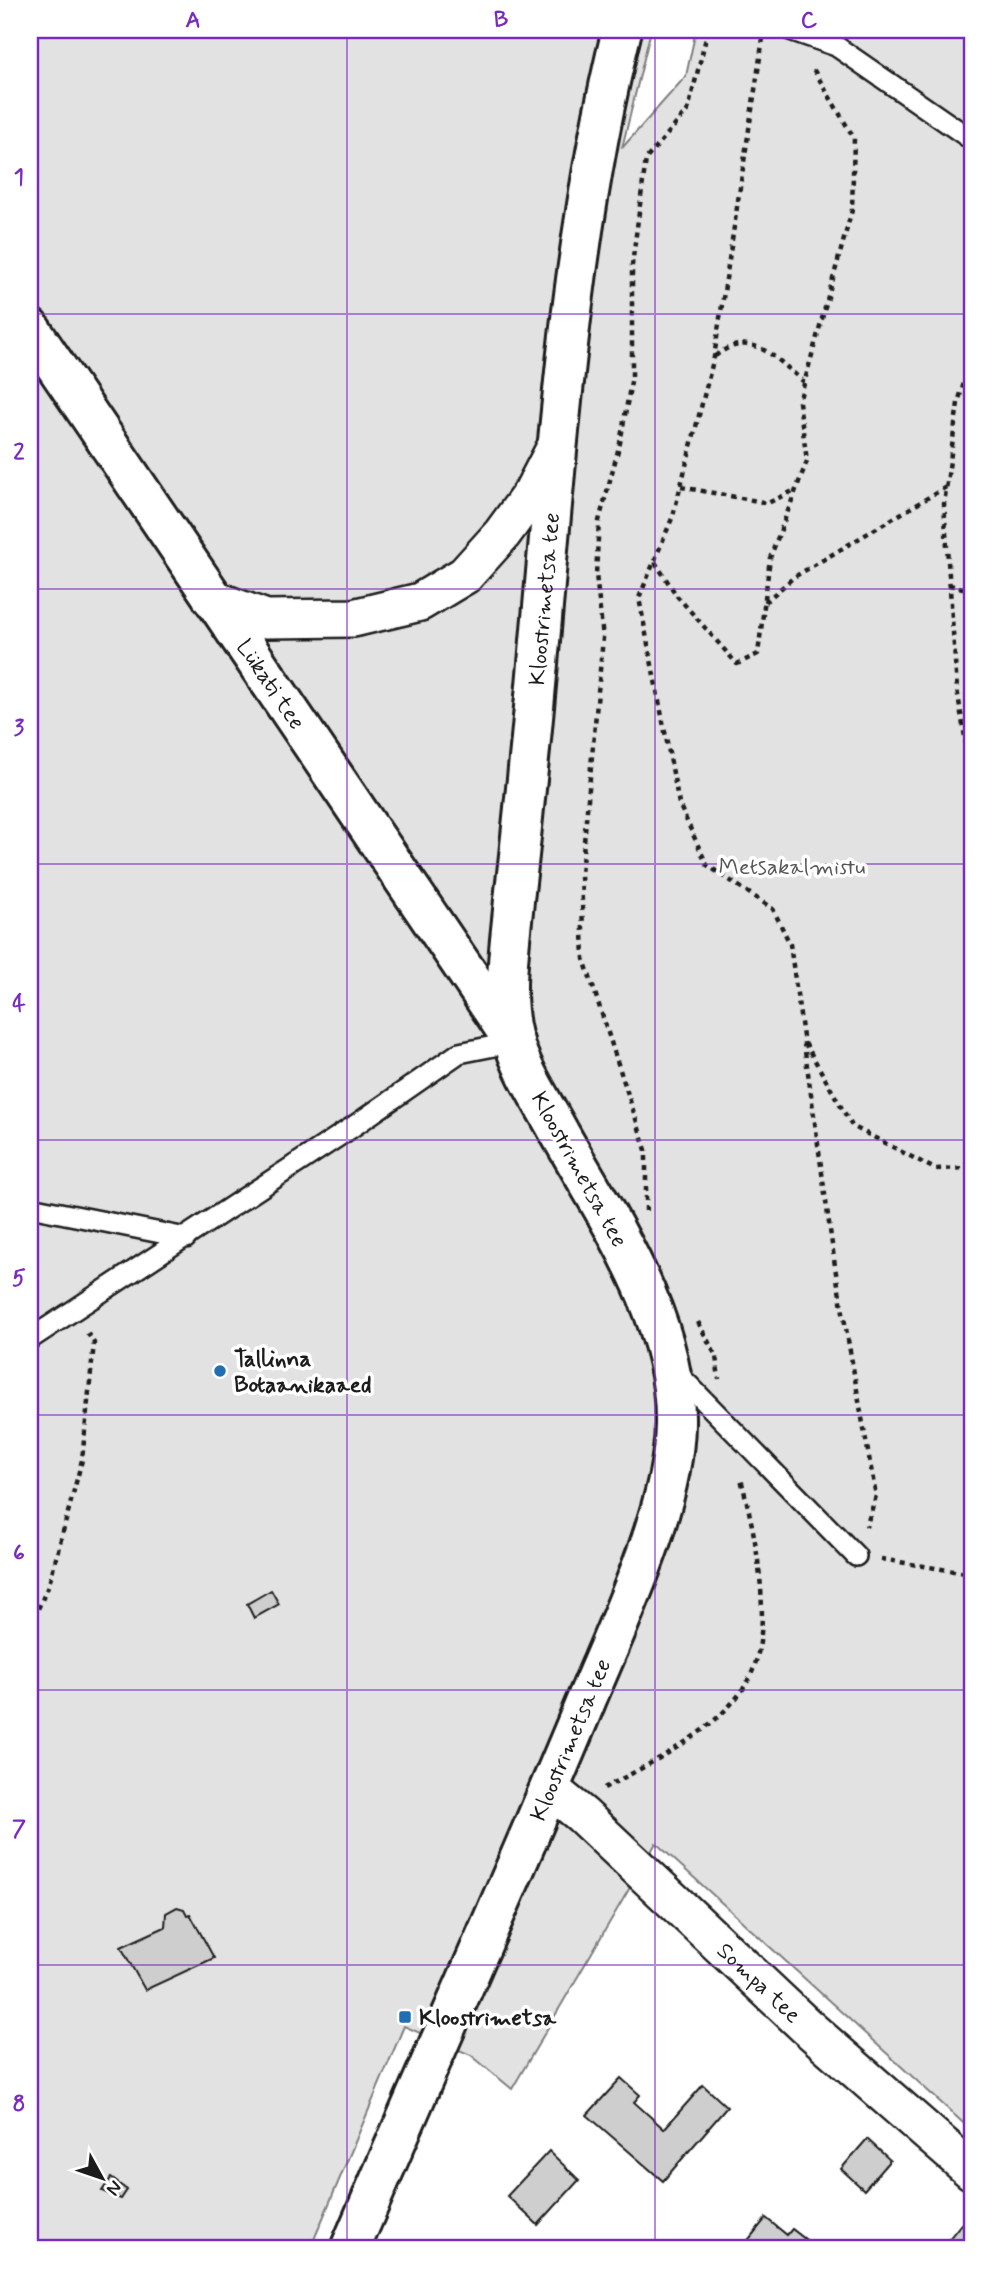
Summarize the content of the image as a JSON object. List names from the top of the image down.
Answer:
{
  "streets": {
    "main road": ["Kloostrimetsa tee", "Lükati tee"],
    "street": ["Sompa tee"]
  },
  "crossings": [
    ["Kloostrimetsa tee", "Lükati tee"],
    ["Kloostrimetsa tee", "Sompa tee"]
  ],
  "parks": ["Metsakalmistu"],
  "places": {
    "other": ["Tallinna Botaanikaaed"],
    "transit": ["Kloostrimetsa"]
  },
  "north": "bottom right",
  "grid": {
    "columns": ["A", "B", "C"],
    "rows": [
      "1",
      "2",
      "3",
      "4",
      "5",
      "6",
      "7",
      "8"
    ]
  }
}
